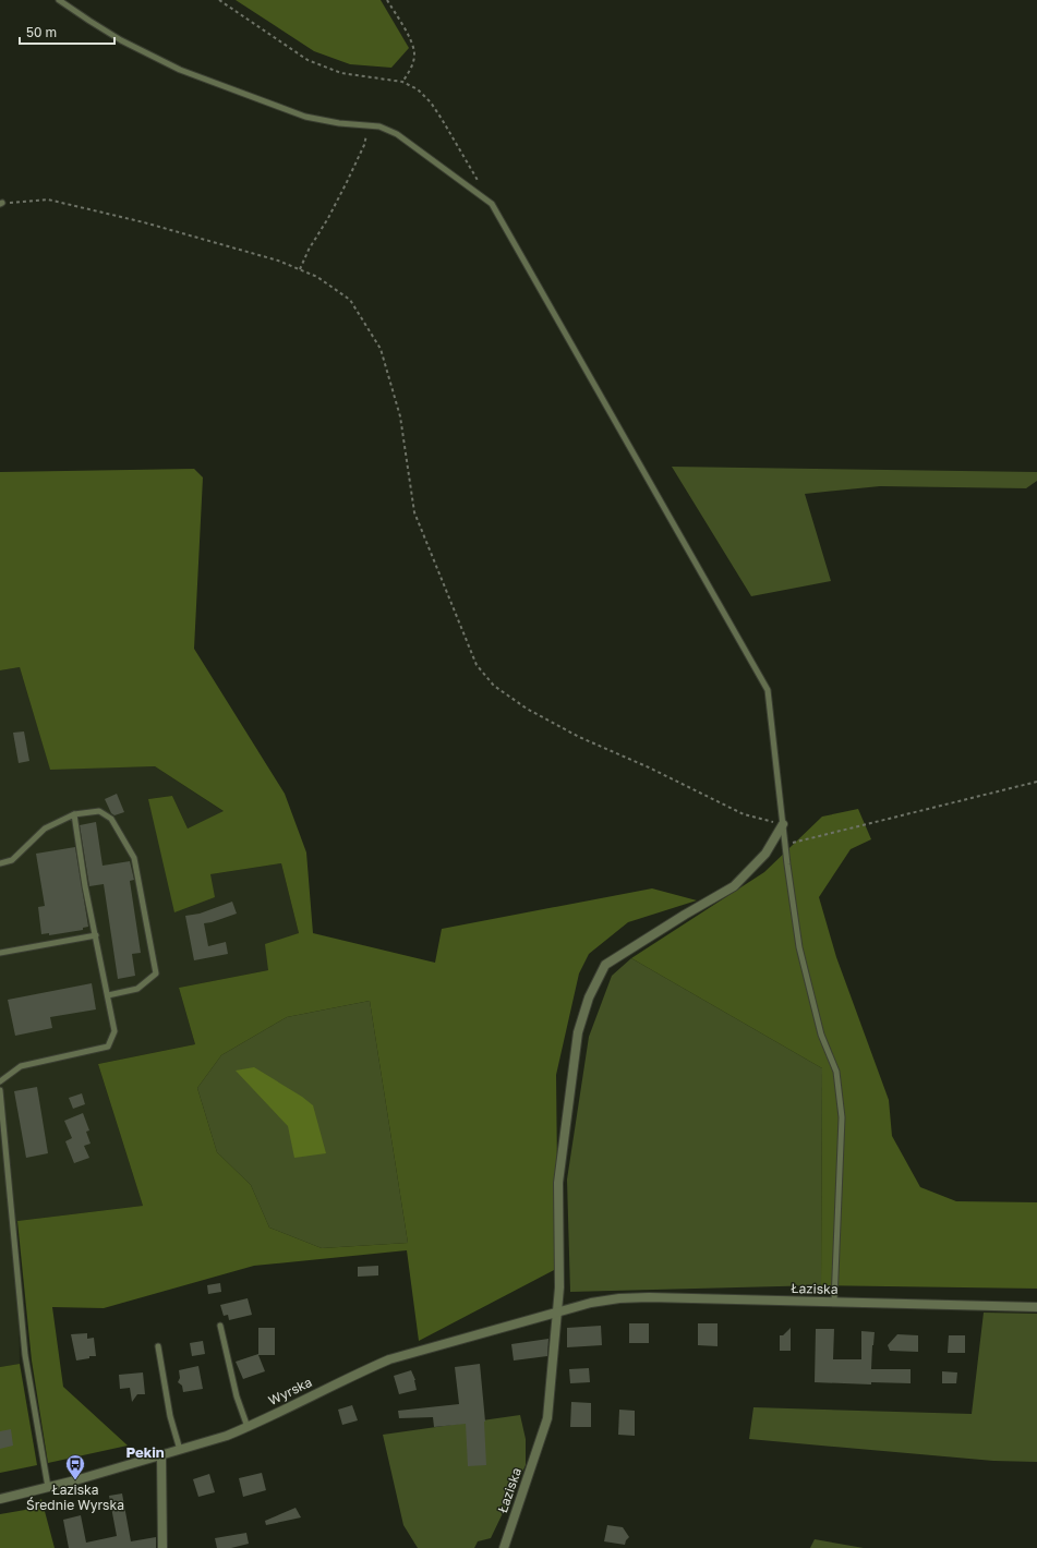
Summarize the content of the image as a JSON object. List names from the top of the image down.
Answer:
{
  "streets": {
    "street": ["Łaziska", "Wyrska"]
  },
  "crossings": [
    ["Łaziska", "Wyrska"]
  ],
  "districts": ["Pekin"],
  "places": {
    "bus stop": ["Łaziska Średnie Wyrska"]
  },
  "scale_bar": "50 m"
}
